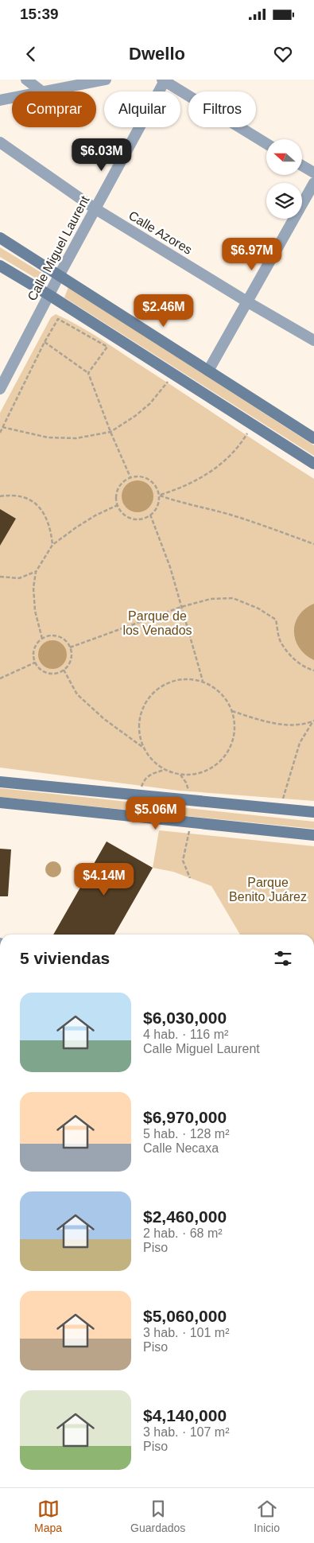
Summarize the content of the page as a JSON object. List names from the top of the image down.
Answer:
{
  "streets": {
    "street": ["Calle Azores", "Calle Miguel Laurent"]
  },
  "crossings": [
    ["Calle Azores", "Calle Miguel Laurent"]
  ],
  "parks": ["Parque de los Venados", "Parque Benito Juárez"],
  "north": "left",
  "page": {
    "status": "15:39",
    "header": "Dwello",
    "chip": ["Comprar", "Alquilar", "Filtros"],
    "price": [
      "$6.03M",
      "$6.97M",
      "$2.46M",
      "$5.06M",
      "$4.14M"
    ],
    "heading": "5 viviendas",
    "list": [
      {
        "name": "$6,030,000",
        "note": "4 hab. · 116 m² · Calle Miguel Laurent"
      },
      {
        "name": "$6,970,000",
        "note": "5 hab. · 128 m² · Calle Necaxa"
      },
      {
        "name": "$2,460,000",
        "note": "2 hab. · 68 m² · Piso"
      },
      {
        "name": "$5,060,000",
        "note": "3 hab. · 101 m² · Piso"
      },
      {
        "name": "$4,140,000",
        "note": "3 hab. · 107 m² · Piso"
      }
    ],
    "tabs": ["Mapa", "Guardados", "Inicio"]
  }
}
